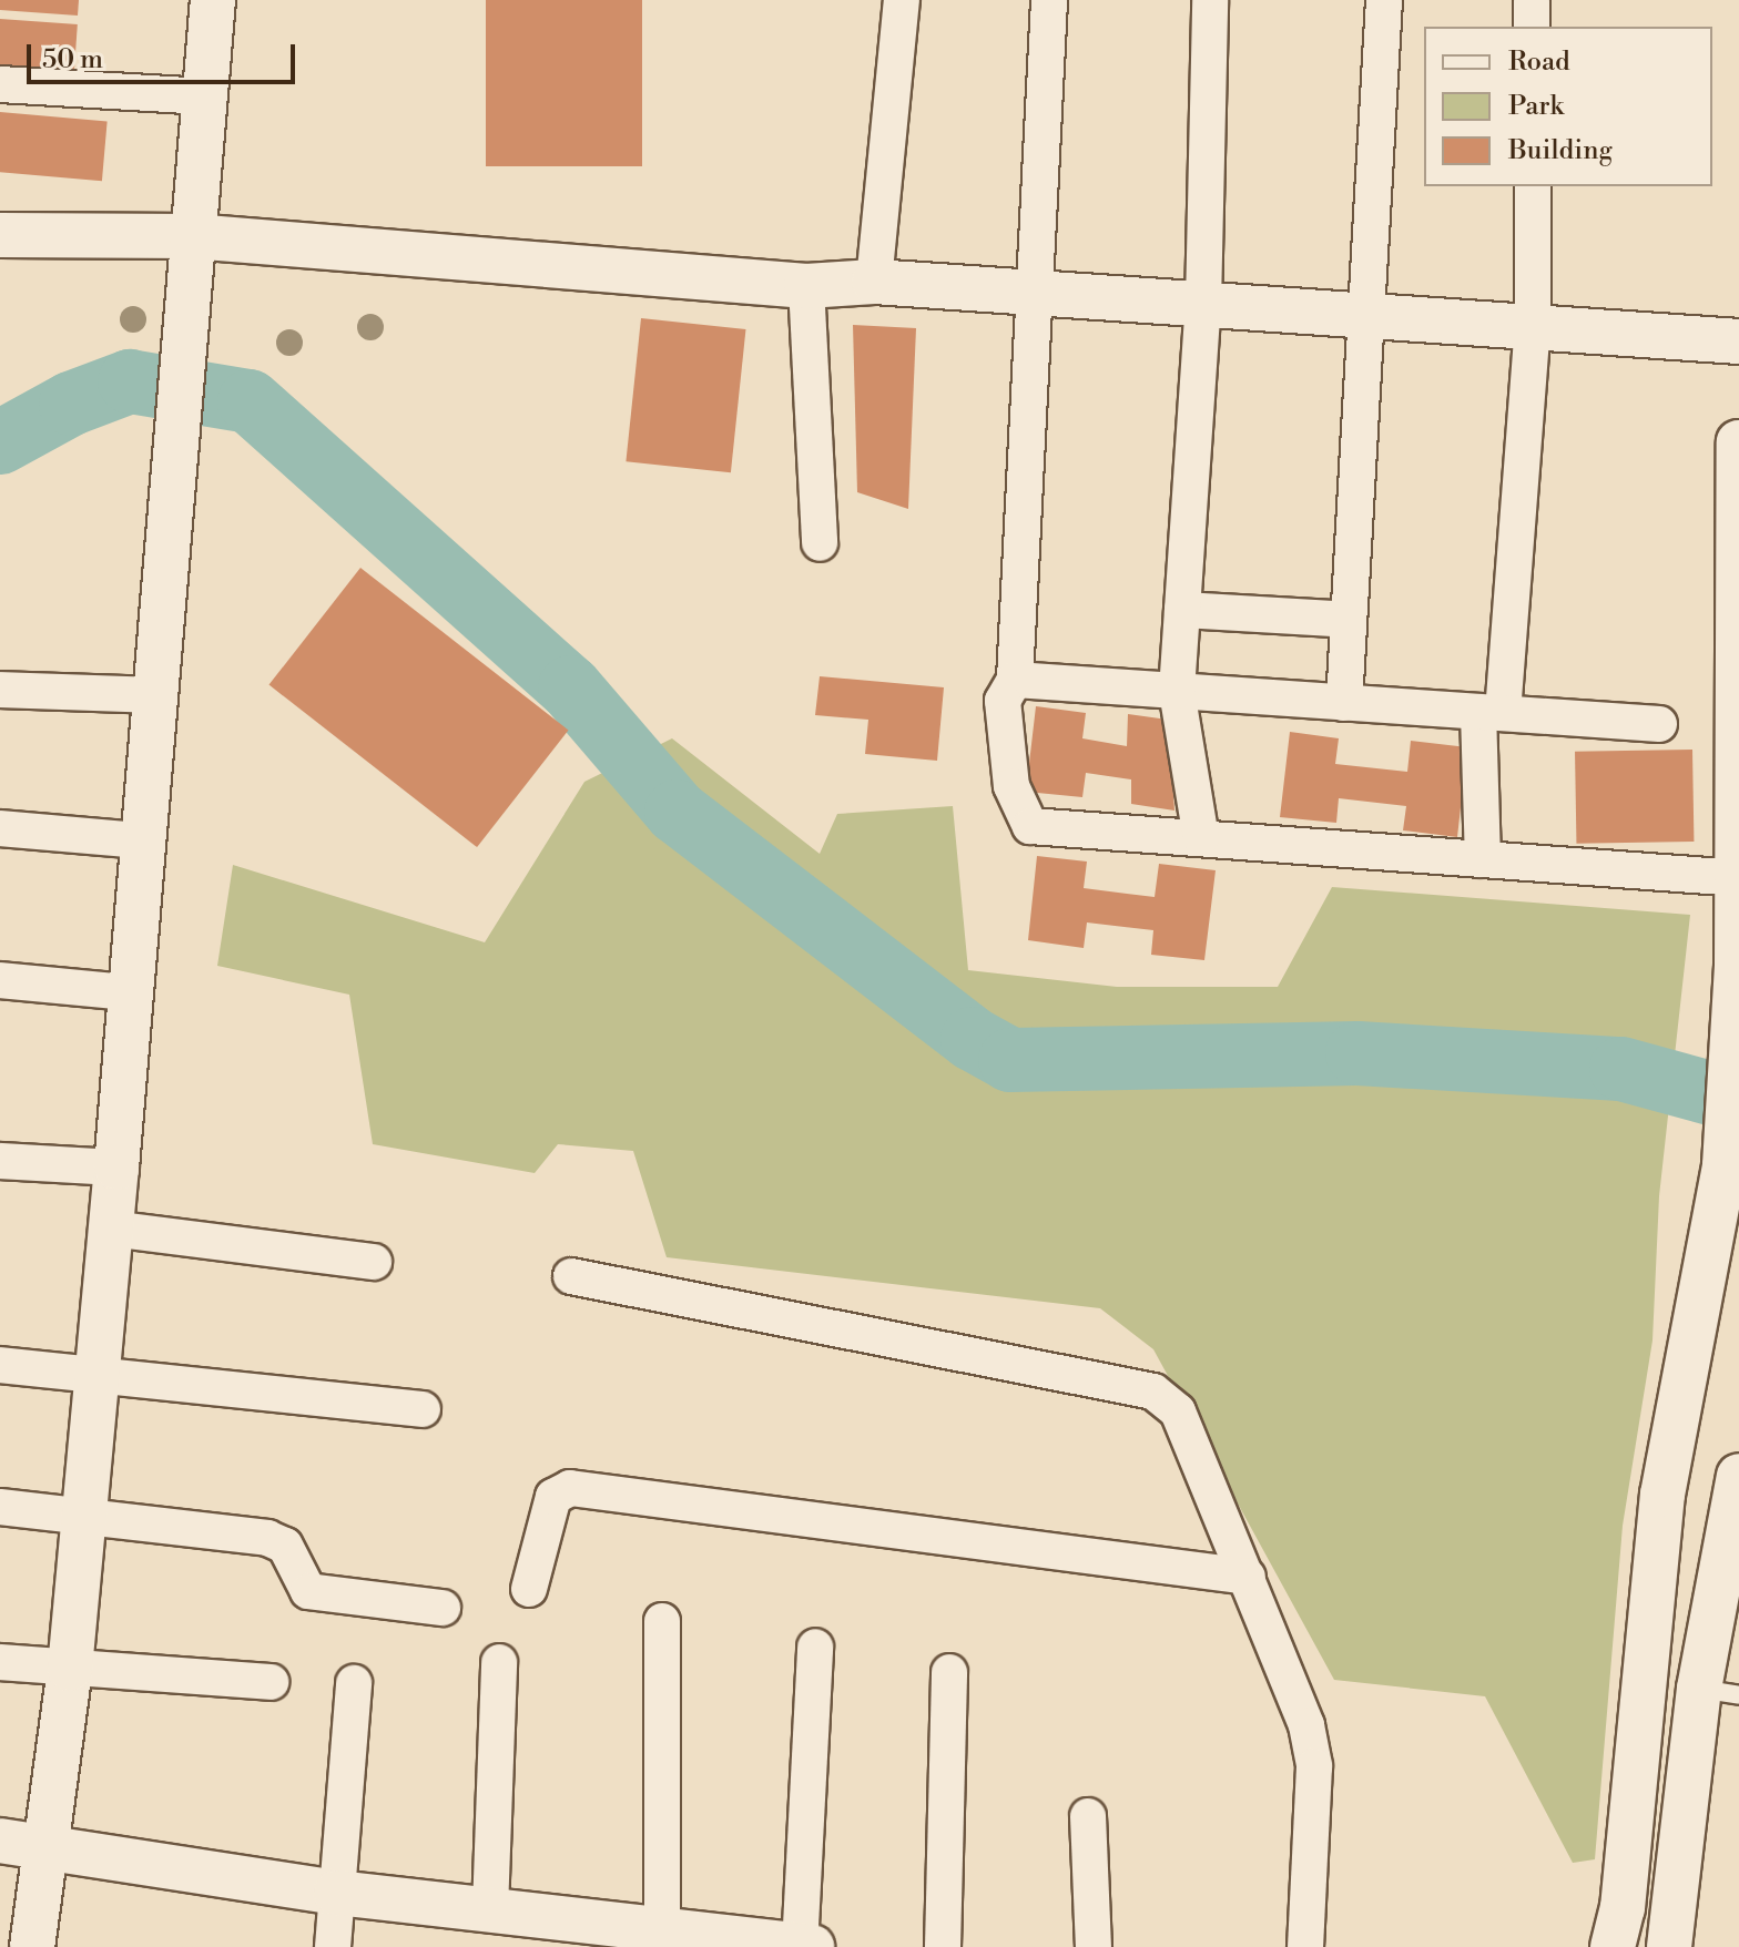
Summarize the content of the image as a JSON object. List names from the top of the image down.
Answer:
{
  "legend": ["Road", "Park", "Building"],
  "scale_bar": "50 m"
}
